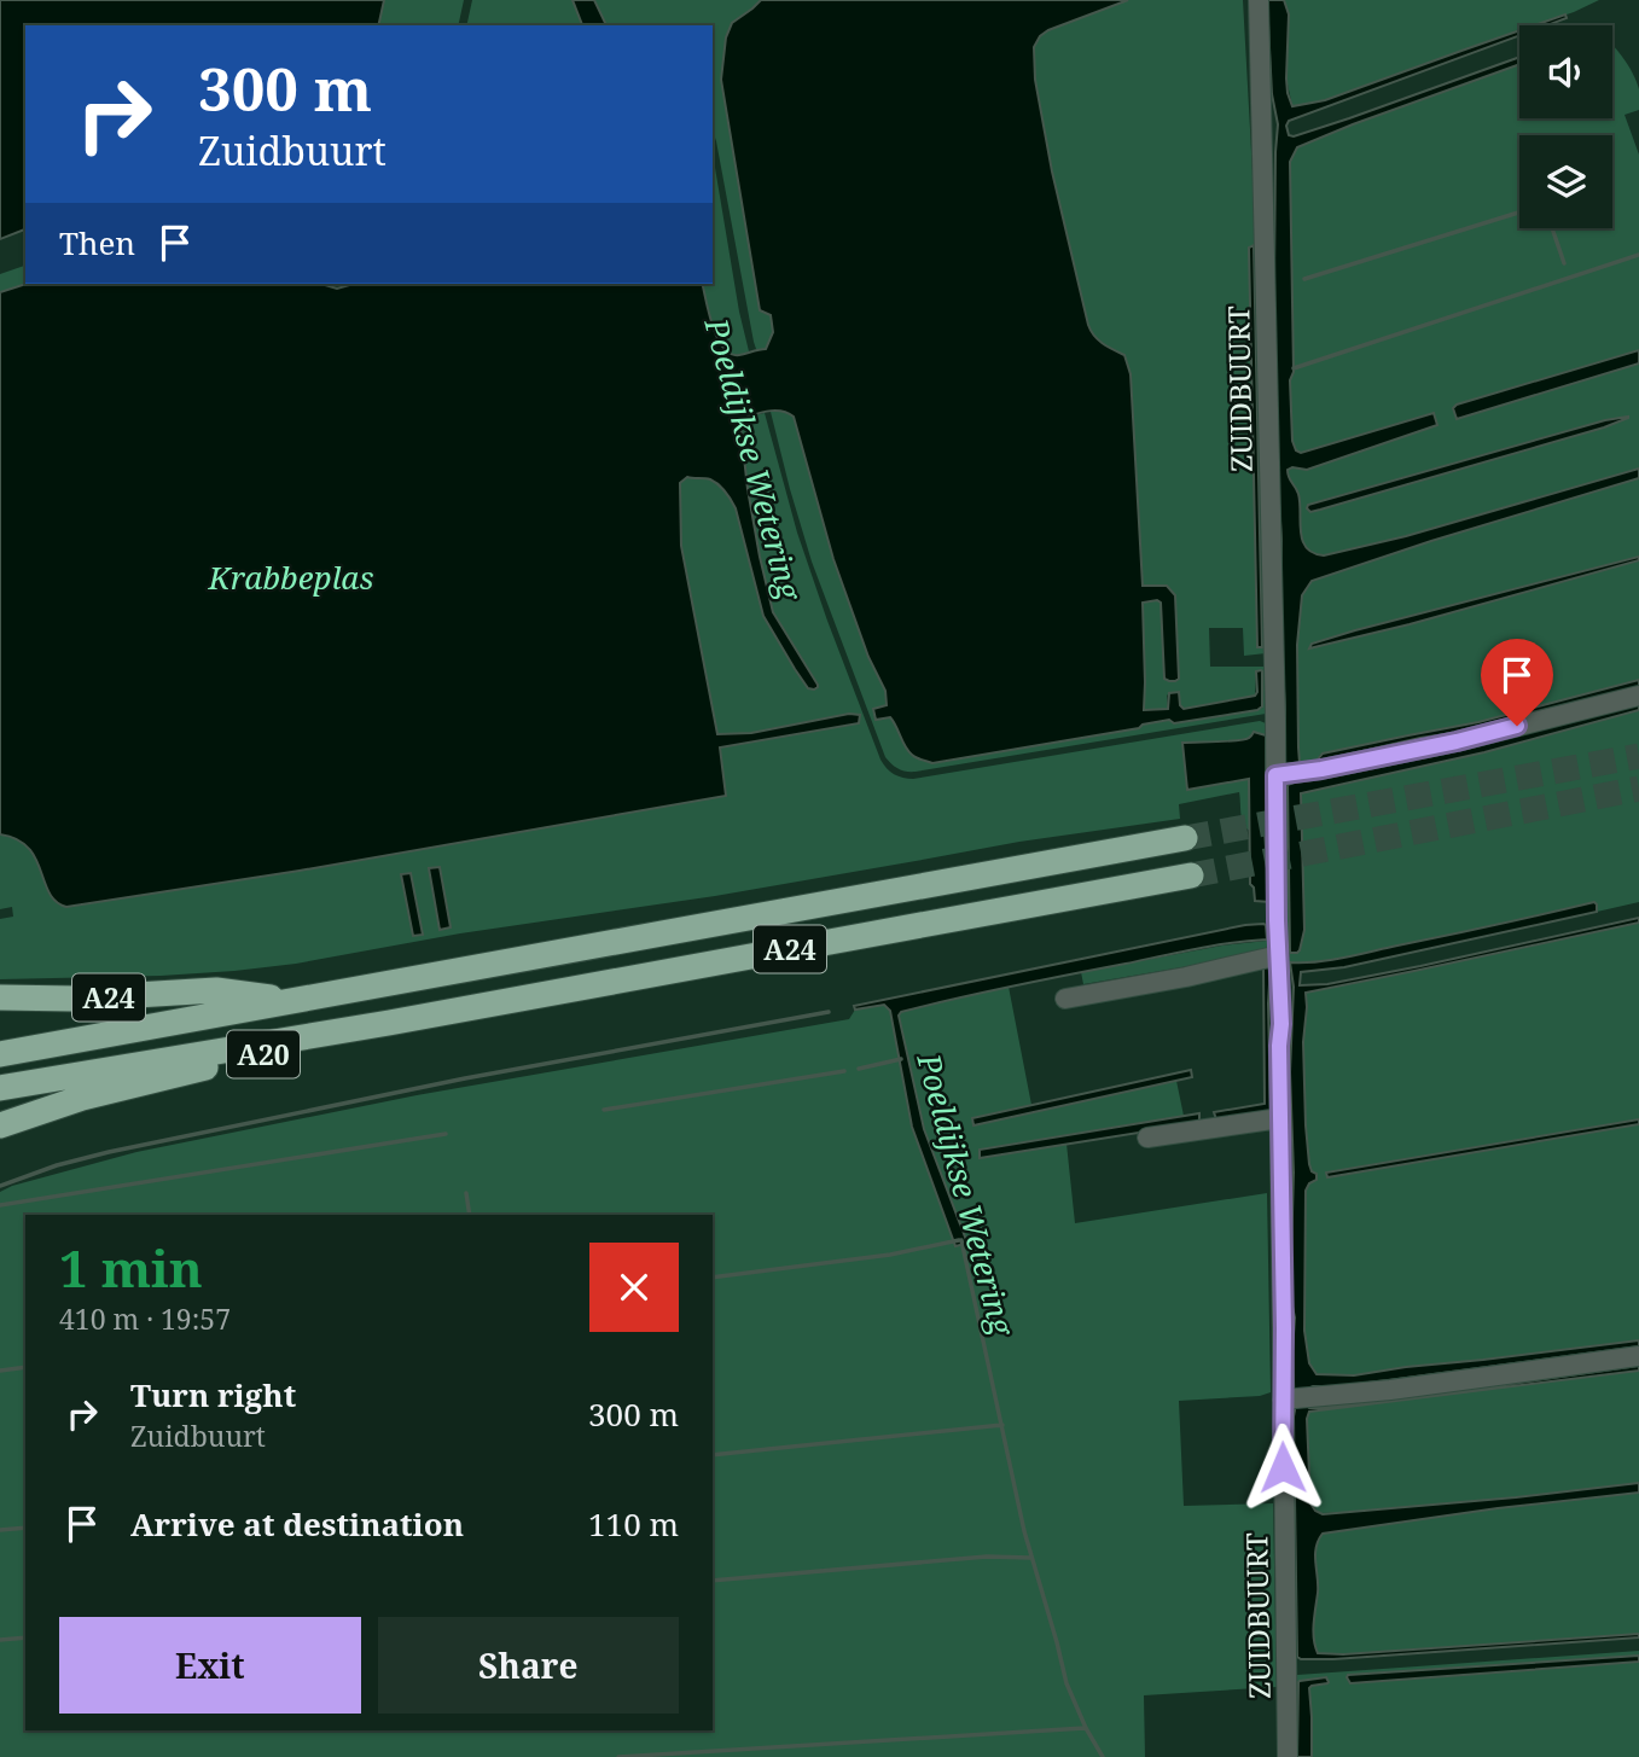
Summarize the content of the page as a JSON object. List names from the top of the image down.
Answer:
{
  "streets": {
    "highway": ["A24", "A20"],
    "street": ["ZUIDBUURT"]
  },
  "crossings": [
    ["A24", "A20"]
  ],
  "water": ["Poeldijkse Wetering", "Krabbeplas"],
  "page": {
    "turn": ["300 m", "Zuidbuurt"],
    "then": "Then",
    "heading": ["1 min", "410 m · 19:57"],
    "list": [
      {
        "name": "Turn right",
        "note": "Zuidbuurt",
        "value": "300 m"
      },
      {
        "name": "Arrive at destination",
        "value": "110 m"
      }
    ],
    "buttons": ["Exit", "Share"]
  }
}
